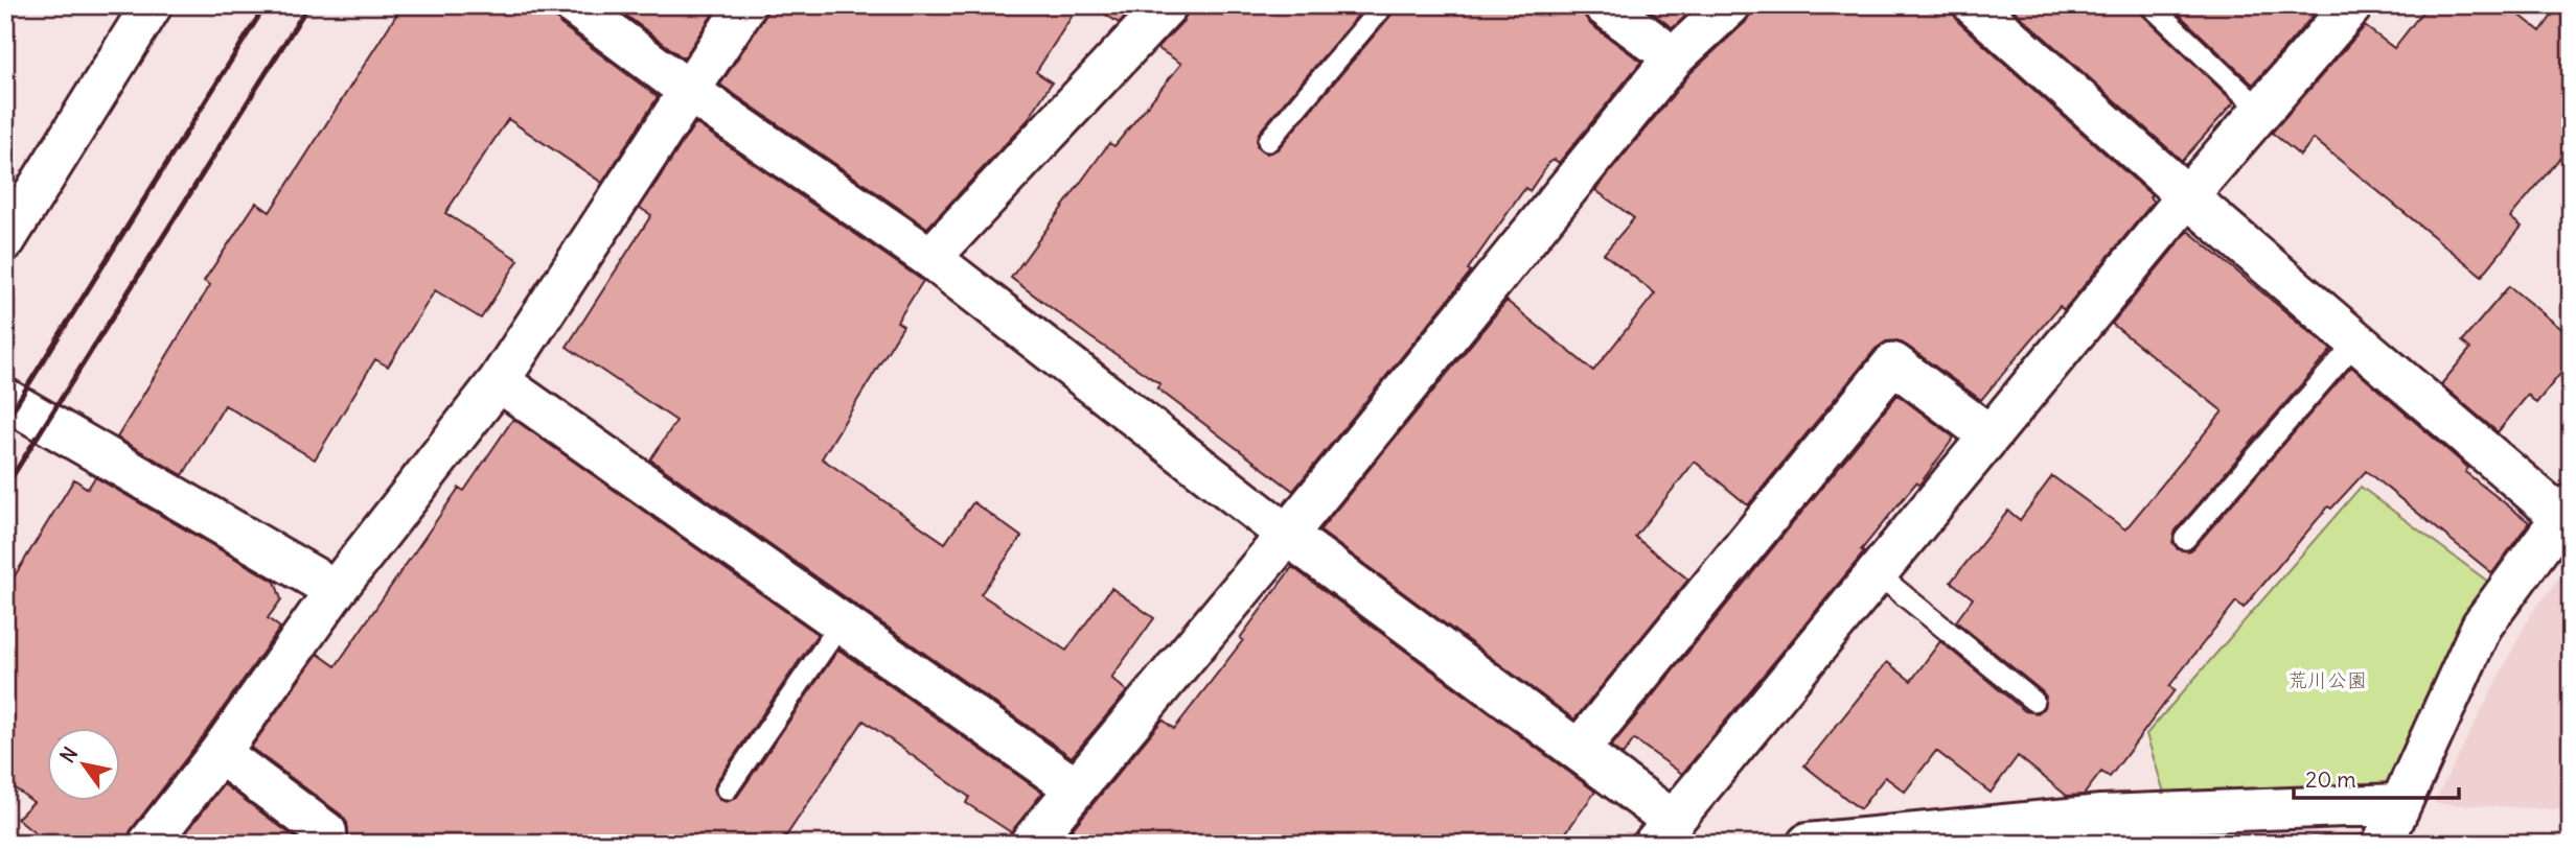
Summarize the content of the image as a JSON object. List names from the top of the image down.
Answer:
{
  "parks": ["荒川公園"],
  "scale_bar": "20 m",
  "north": "top left"
}
